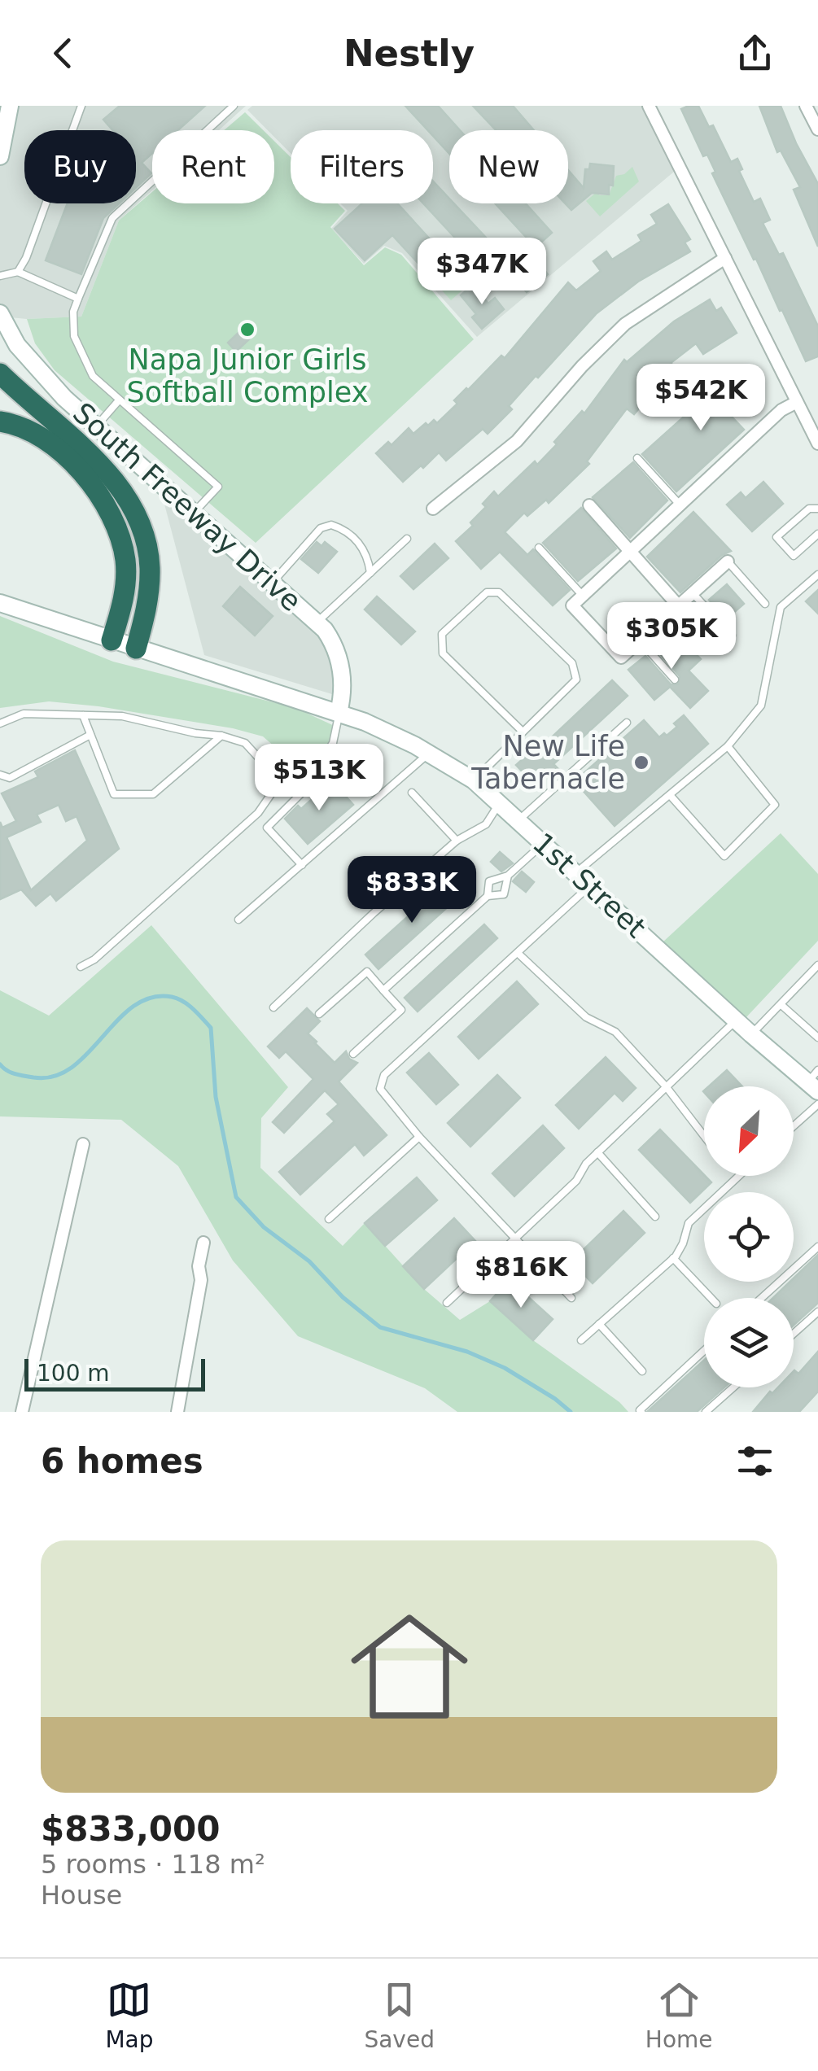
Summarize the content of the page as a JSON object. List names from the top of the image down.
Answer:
{
  "streets": {
    "main road": ["South Freeway Drive", "1st Street"]
  },
  "crossings": [
    ["South Freeway Drive", "1st Street"]
  ],
  "places": ["Napa Junior Girls Softball Complex", "New Life Tabernacle"],
  "scale_bar": "100 m",
  "north": "bottom left",
  "page": {
    "header": "Nestly",
    "chip": [
      "Buy",
      "Rent",
      "Filters",
      "New"
    ],
    "price": [
      "$347K",
      "$542K",
      "$305K",
      "$513K",
      "$833K",
      "$816K"
    ],
    "scale": "100 m",
    "heading": "6 homes",
    "list": [
      {
        "name": "$833,000",
        "note": "5 rooms · 118 m² · House"
      }
    ],
    "tabs": ["Map", "Saved", "Home"]
  }
}
